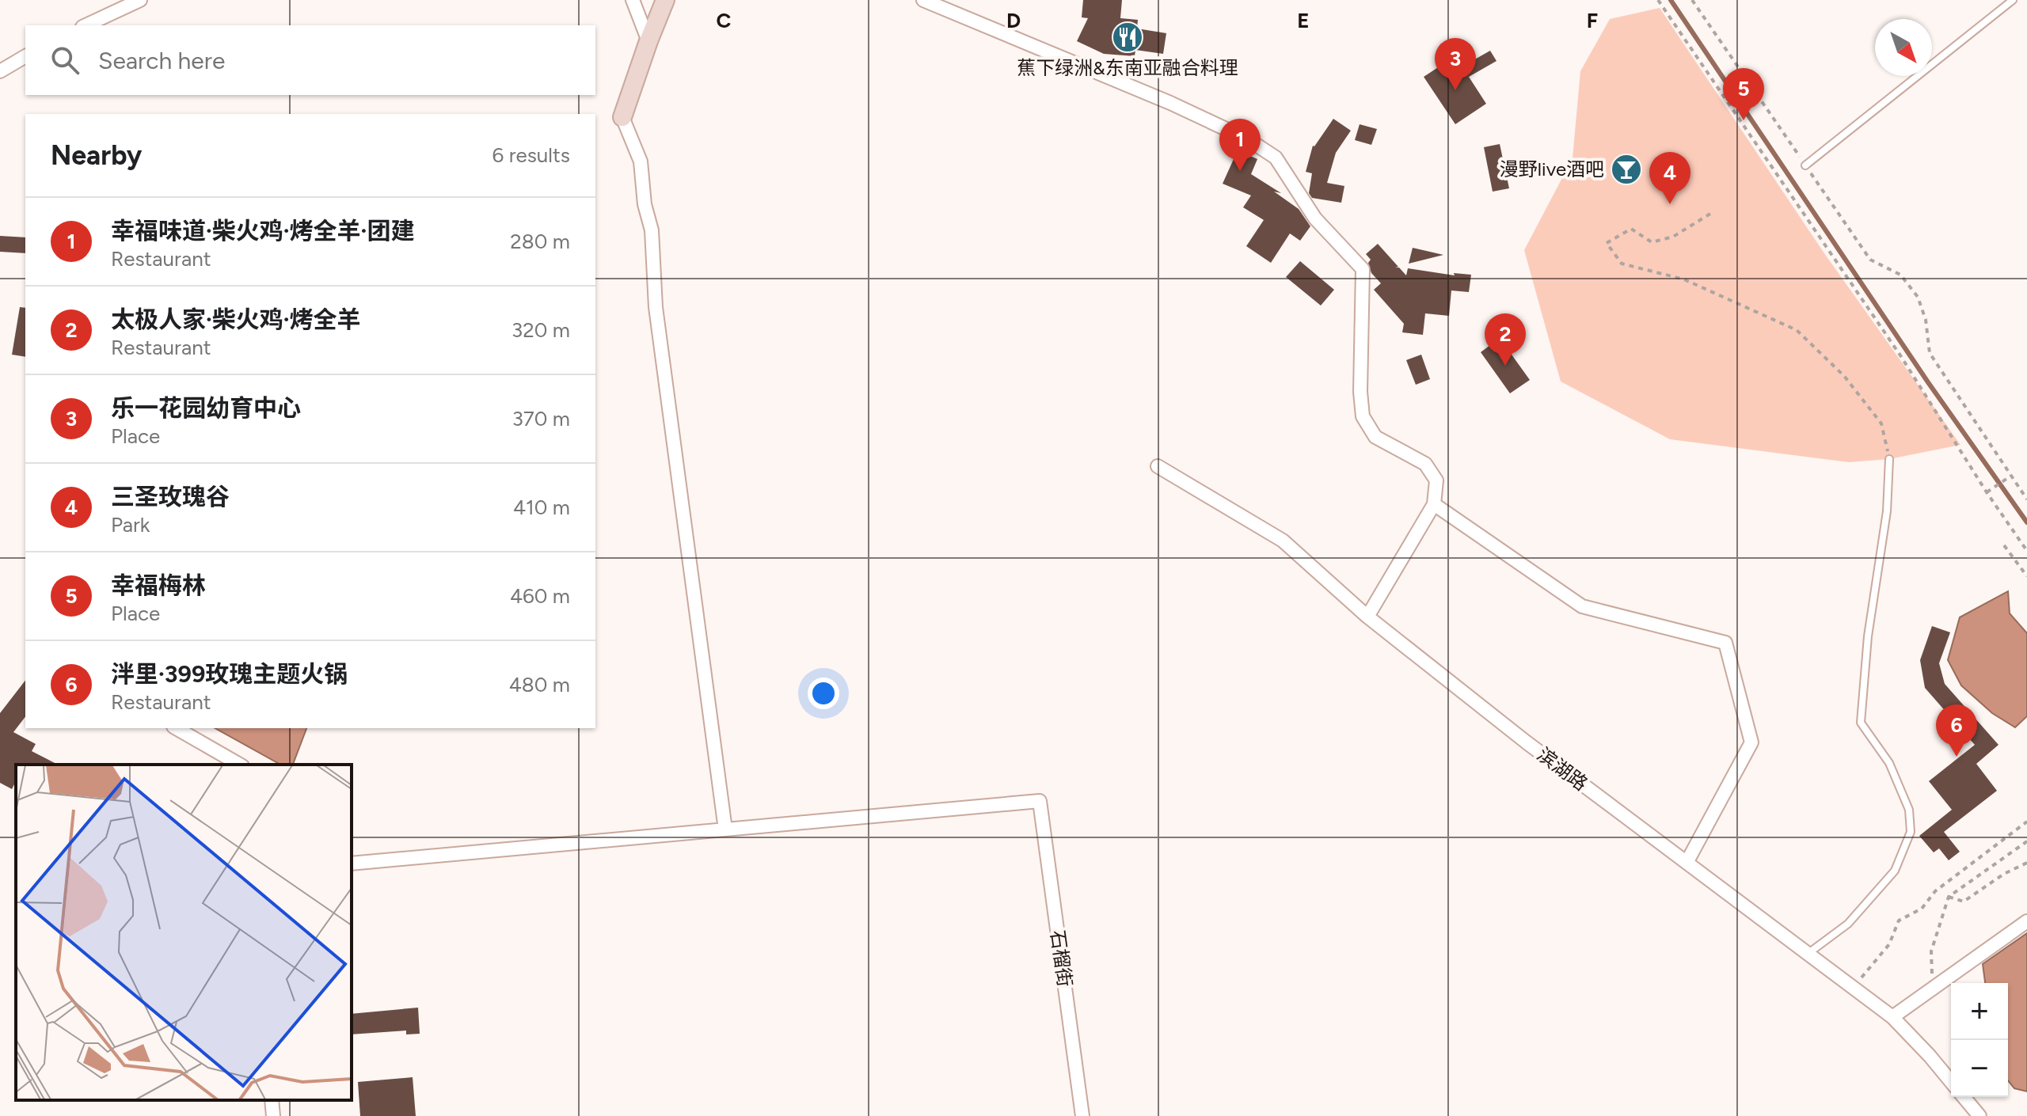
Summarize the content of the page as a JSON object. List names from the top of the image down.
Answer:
{
  "streets": {
    "street": ["滨湖路", "石榴街"]
  },
  "places": {
    "restaurant": ["蕉下绿洲&东南亚融合料理"],
    "bar": ["漫野live酒吧"]
  },
  "north": "bottom right",
  "page": {
    "search": "Search here",
    "pins": [
      "3",
      "5",
      "1",
      "4",
      "2",
      "6"
    ],
    "heading": ["Nearby", "6 results"],
    "list": [
      {
        "mark": "1",
        "name": "幸福味道·柴火鸡·烤全羊·团建",
        "note": "Restaurant",
        "value": "280 m"
      },
      {
        "mark": "2",
        "name": "太极人家·柴火鸡·烤全羊",
        "note": "Restaurant",
        "value": "320 m"
      },
      {
        "mark": "3",
        "name": "乐一花园幼育中心",
        "note": "Place",
        "value": "370 m"
      },
      {
        "mark": "4",
        "name": "三圣玫瑰谷",
        "note": "Park",
        "value": "410 m"
      },
      {
        "mark": "5",
        "name": "幸福梅林",
        "note": "Place",
        "value": "460 m"
      },
      {
        "mark": "6",
        "name": "泮里·399玫瑰主题火锅",
        "note": "Restaurant",
        "value": "480 m"
      }
    ],
    "map_buttons": ["+", "−"]
  },
  "grid": {
    "columns": [
      "C",
      "D",
      "E",
      "F"
    ]
  }
}
